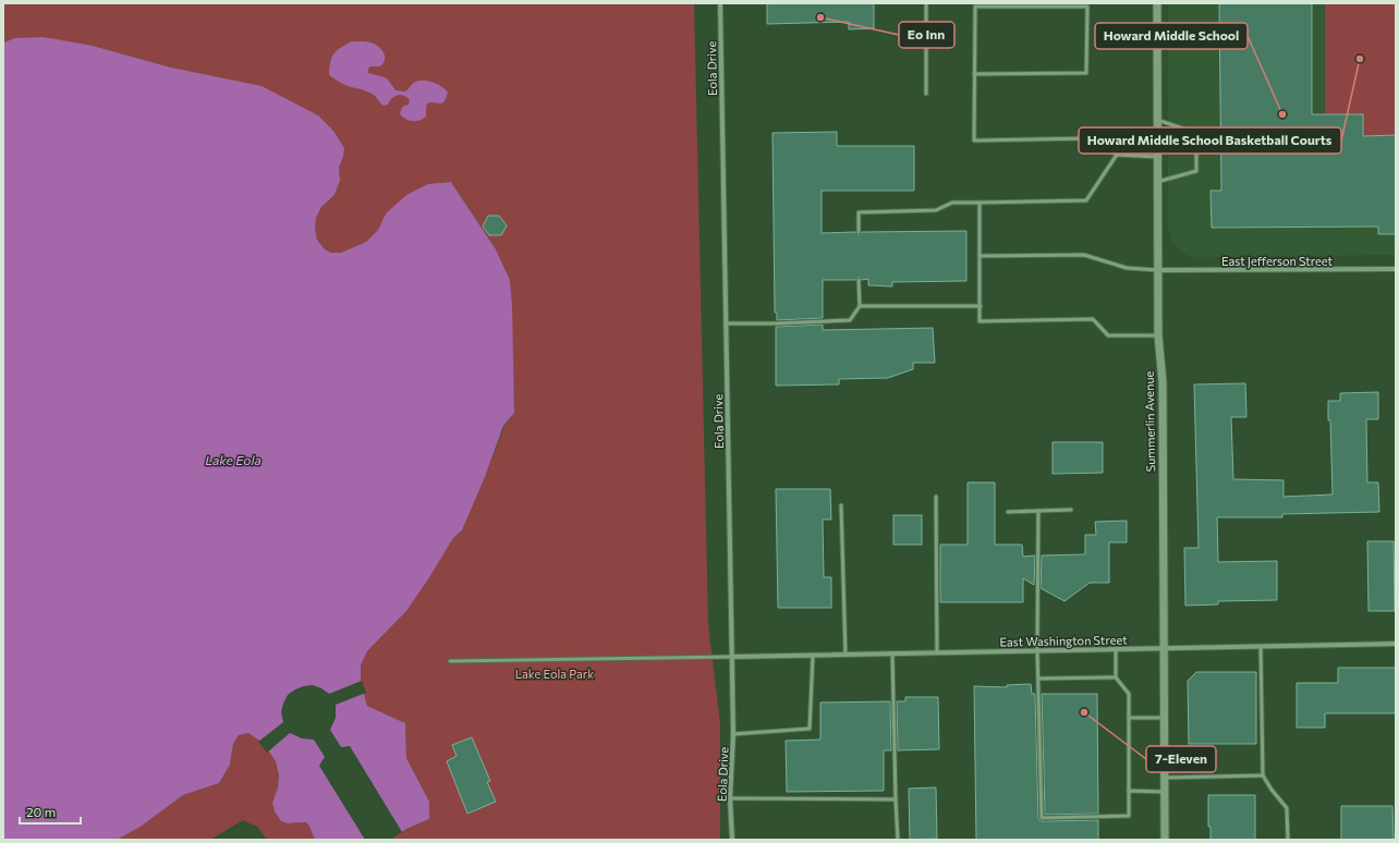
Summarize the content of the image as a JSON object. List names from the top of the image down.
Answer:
{
  "streets": {
    "street": [
      "Eola Drive",
      "East Jefferson Street",
      "Summerlin Avenue",
      "East Washington Street"
    ]
  },
  "crossings": [
    ["Eola Drive", "East Washington Street"],
    ["East Jefferson Street", "Summerlin Avenue"],
    ["Summerlin Avenue", "East Washington Street"]
  ],
  "water": ["Lake Eola"],
  "parks": ["Lake Eola Park"],
  "places": [
    "Eo Inn",
    "Howard Middle School Basketball Courts",
    "Howard Middle School",
    "7-Eleven"
  ],
  "scale_bar": "20 m"
}
